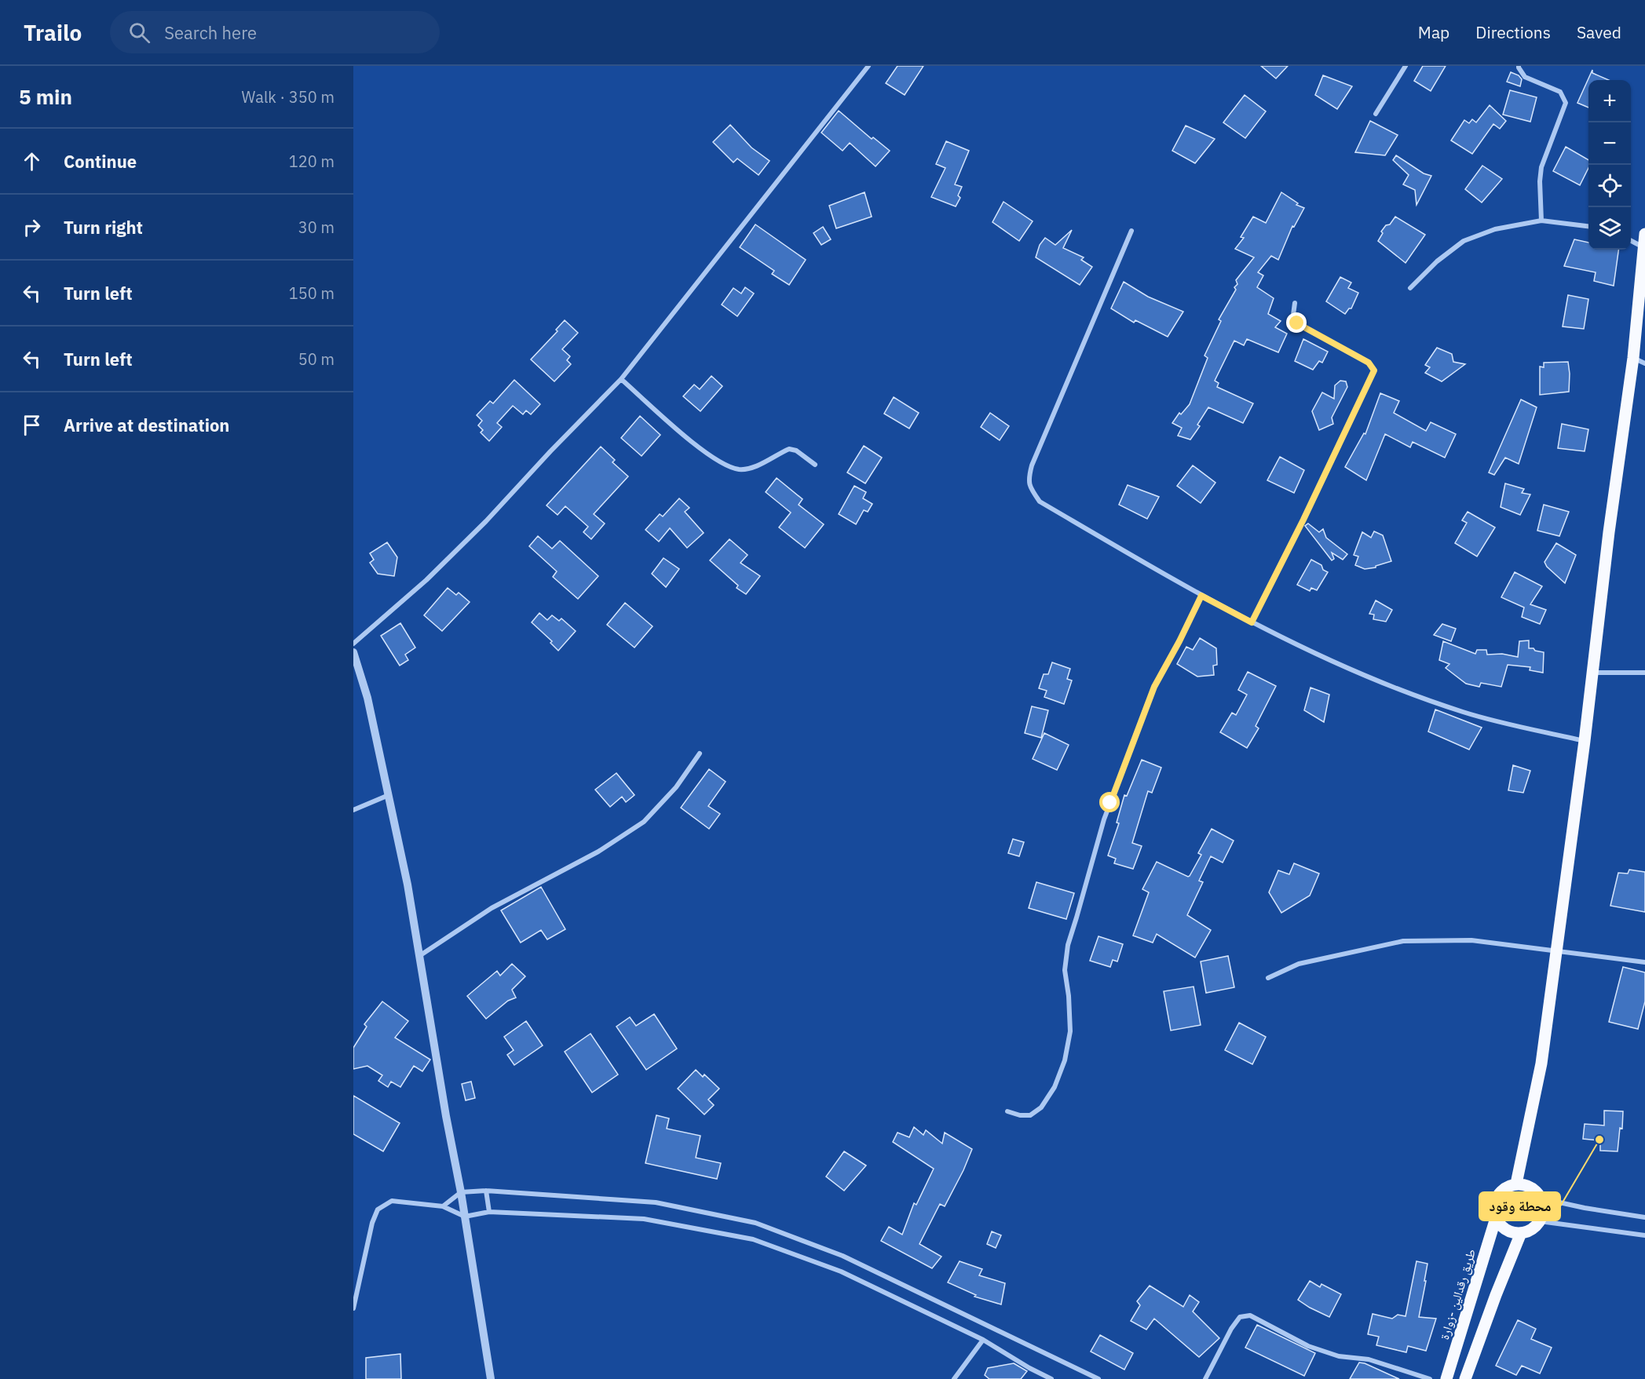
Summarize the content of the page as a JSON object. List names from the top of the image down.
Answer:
{
  "streets": {
    "main road": ["طريق رقدالين -زوارة"]
  },
  "places": ["محطة وقود"],
  "page": {
    "header": "Trailo",
    "search": "Search here",
    "nav": ["Map", "Directions", "Saved"],
    "heading": ["5 min", "Walk · 350 m"],
    "map_buttons": ["+", "−"],
    "list": [
      ["Continue", "120 m"],
      ["Turn right", "30 m"],
      ["Turn left", "150 m"],
      ["Turn left", "50 m"],
      "Arrive at destination"
    ]
  }
}
